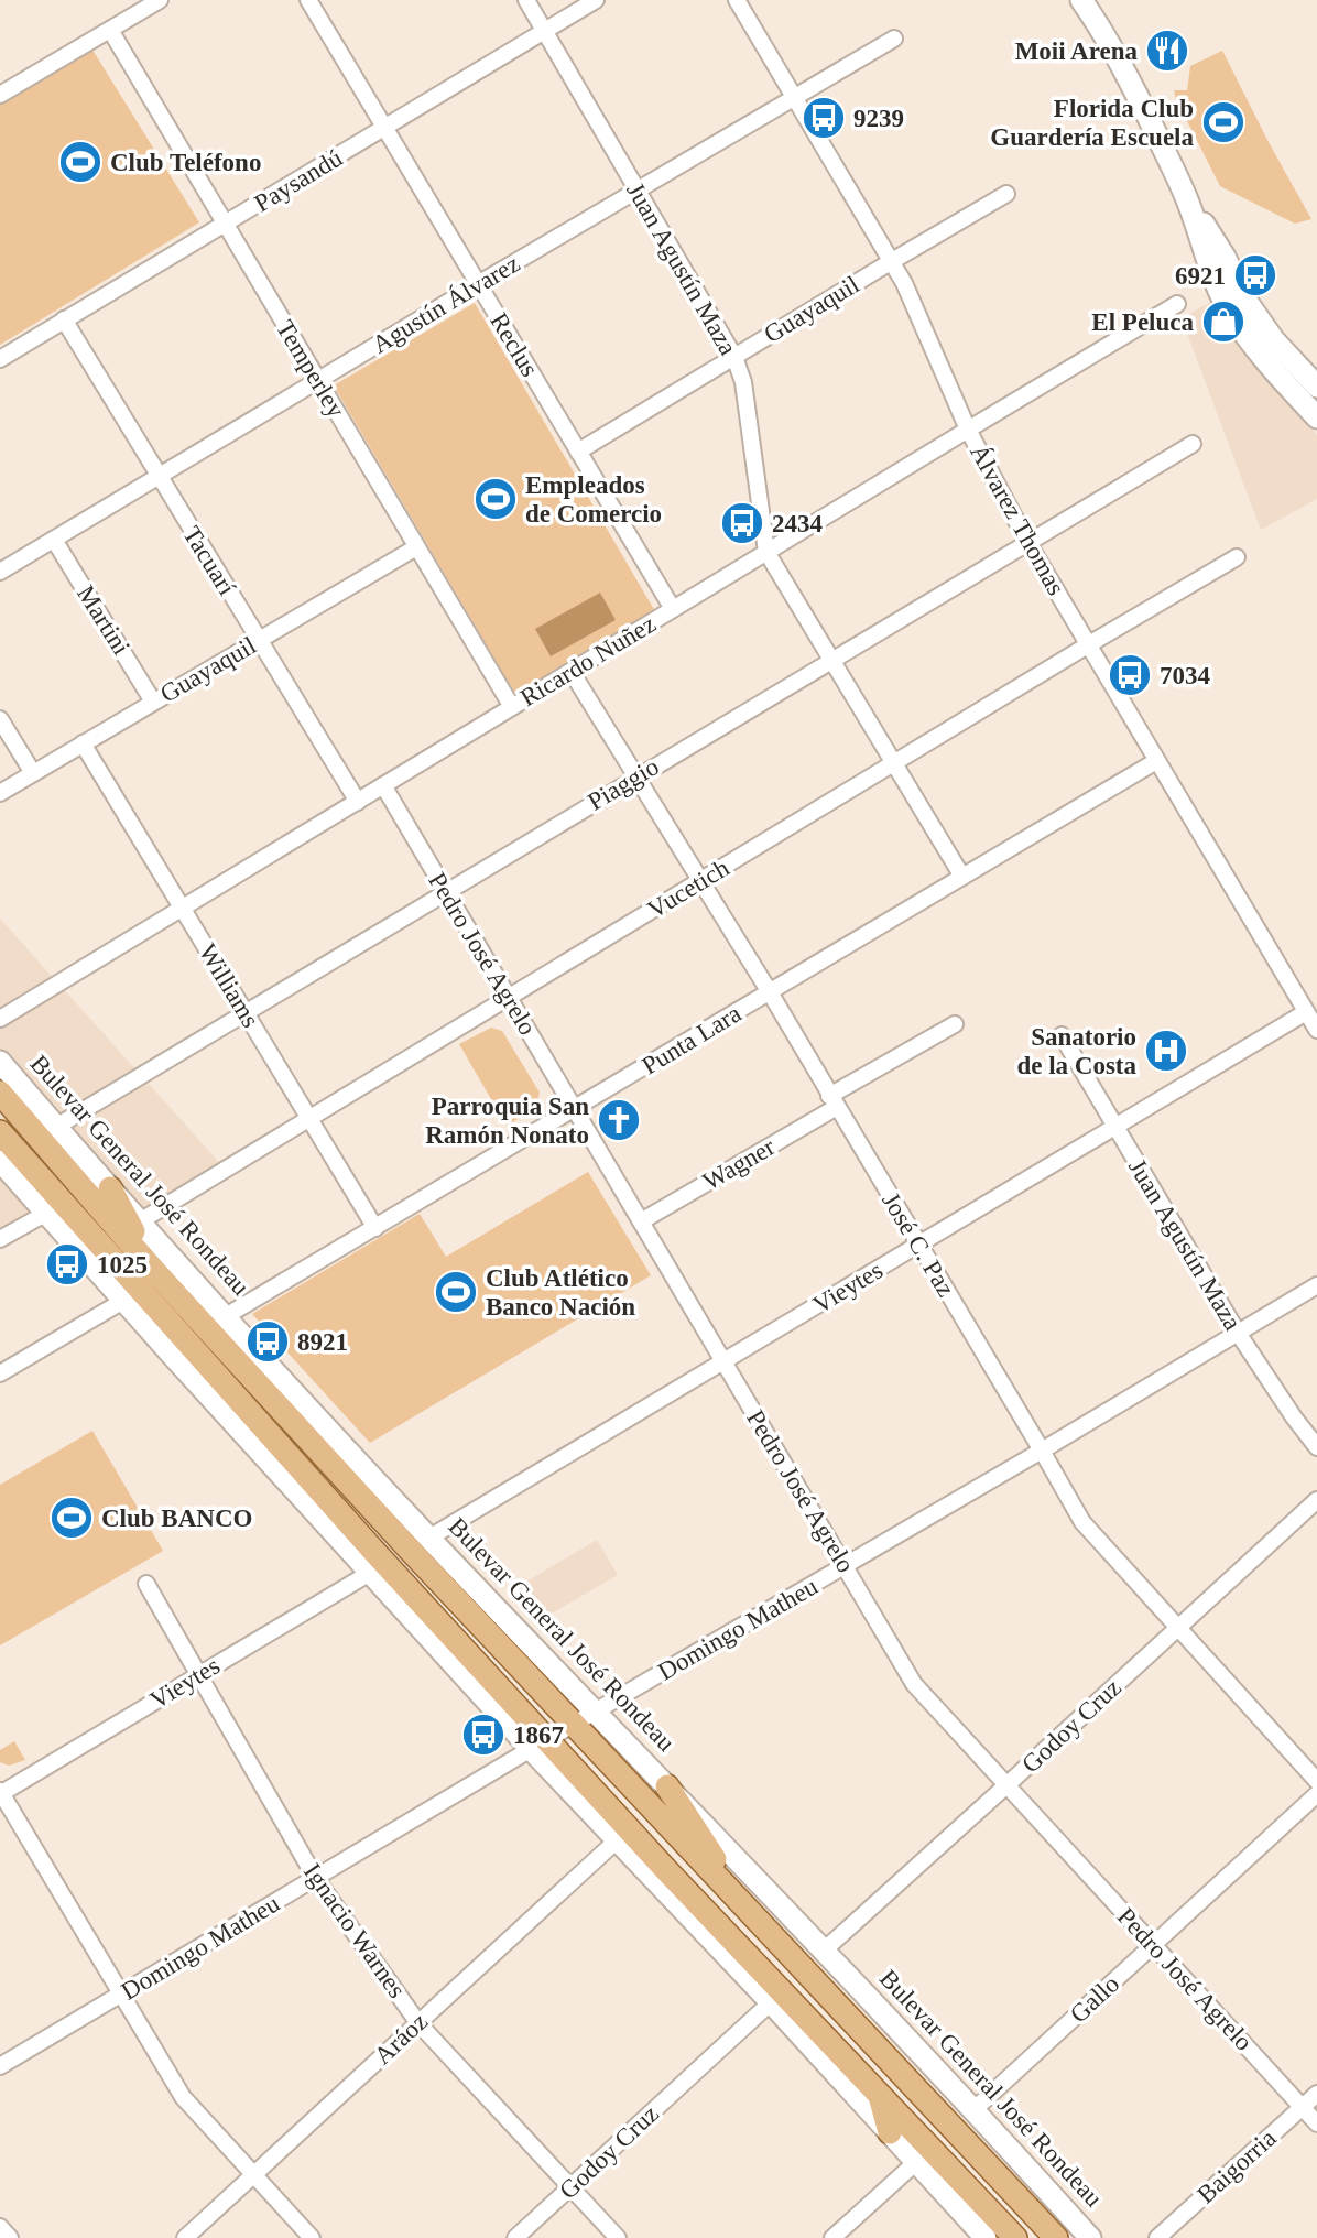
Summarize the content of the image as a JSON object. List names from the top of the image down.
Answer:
{
  "streets": {
    "main road": ["Bulevar General José Rondeau"],
    "street": [
      "Paysandú",
      "Juan Agustín Maza",
      "Agustín Álvarez",
      "Guayaquil",
      "Reclus",
      "Temperley",
      "Álvarez Thomas",
      "Tacuarí",
      "Martini",
      "Ricardo Nuñez",
      "Piaggio",
      "Vucetich",
      "Pedro José Agrelo",
      "Williams",
      "Punta Lara",
      "Wagner",
      "José C. Paz",
      "Vieytes",
      "Domingo Matheu",
      "Godoy Cruz",
      "Ignacio Warnes",
      "Gallo",
      "Aráoz",
      "Baigorria"
    ]
  },
  "crossings": [
    ["Paysandú", "Juan Agustín Maza"],
    ["Paysandú", "Reclus"],
    ["Paysandú", "Temperley"],
    ["Paysandú", "Tacuarí"],
    ["Juan Agustín Maza", "Agustín Álvarez"],
    ["Juan Agustín Maza", "Guayaquil"],
    ["Juan Agustín Maza", "Ricardo Nuñez"],
    ["Juan Agustín Maza", "Piaggio"],
    ["Juan Agustín Maza", "Vucetich"],
    ["Juan Agustín Maza", "Punta Lara"],
    ["Juan Agustín Maza", "Vieytes"],
    ["Juan Agustín Maza", "Domingo Matheu"],
    ["Agustín Álvarez", "Reclus"],
    ["Agustín Álvarez", "Temperley"],
    ["Agustín Álvarez", "Álvarez Thomas"],
    ["Agustín Álvarez", "Tacuarí"],
    ["Agustín Álvarez", "Martini"],
    ["Guayaquil", "Reclus"],
    ["Guayaquil", "Temperley"],
    ["Guayaquil", "Álvarez Thomas"],
    ["Guayaquil", "Tacuarí"],
    ["Guayaquil", "Martini"],
    ["Guayaquil", "Williams"],
    ["Reclus", "Ricardo Nuñez"],
    ["Temperley", "Ricardo Nuñez"],
    ["Álvarez Thomas", "Ricardo Nuñez"],
    ["Álvarez Thomas", "Piaggio"],
    ["Álvarez Thomas", "Vucetich"],
    ["Álvarez Thomas", "Punta Lara"],
    ["Álvarez Thomas", "Vieytes"],
    ["Tacuarí", "Ricardo Nuñez"],
    ["Ricardo Nuñez", "Pedro José Agrelo"],
    ["Ricardo Nuñez", "Williams"],
    ["Ricardo Nuñez", "José C. Paz"],
    ["Piaggio", "Pedro José Agrelo"],
    ["Piaggio", "Williams"],
    ["Piaggio", "Bulevar General José Rondeau"],
    ["Piaggio", "José C. Paz"],
    ["Vucetich", "Pedro José Agrelo"],
    ["Vucetich", "Williams"],
    ["Vucetich", "Bulevar General José Rondeau"],
    ["Vucetich", "José C. Paz"],
    ["Pedro José Agrelo", "Punta Lara"],
    ["Pedro José Agrelo", "Wagner"],
    ["Pedro José Agrelo", "Vieytes"],
    ["Pedro José Agrelo", "Domingo Matheu"],
    ["Pedro José Agrelo", "Godoy Cruz"],
    ["Pedro José Agrelo", "Gallo"],
    ["Pedro José Agrelo", "Baigorria"],
    ["Williams", "Punta Lara"],
    ["Punta Lara", "Bulevar General José Rondeau"],
    ["Punta Lara", "José C. Paz"],
    ["Wagner", "José C. Paz"],
    ["Bulevar General José Rondeau", "Vieytes"],
    ["Bulevar General José Rondeau", "Domingo Matheu"],
    ["Bulevar General José Rondeau", "Godoy Cruz"],
    ["Bulevar General José Rondeau", "Gallo"],
    ["José C. Paz", "Vieytes"],
    ["José C. Paz", "Domingo Matheu"],
    ["José C. Paz", "Godoy Cruz"],
    ["Vieytes", "Ignacio Warnes"],
    ["Domingo Matheu", "Ignacio Warnes"],
    ["Godoy Cruz", "Ignacio Warnes"],
    ["Ignacio Warnes", "Aráoz"]
  ],
  "places": {
    "restaurant": ["Moii Arena"],
    "bus stop": [
      "9239",
      "6921",
      "2434",
      "7034",
      "1025",
      "8921",
      "1867"
    ],
    "sports": [
      "Florida Club Guardería Escuela",
      "Club Teléfono",
      "Empleados de Comercio",
      "Club Atlético Banco Nación",
      "Club BANCO"
    ],
    "shop": ["El Peluca"],
    "hospital": ["Sanatorio de la Costa"],
    "church": ["Parroquia San Ramón Nonato"]
  }
}
